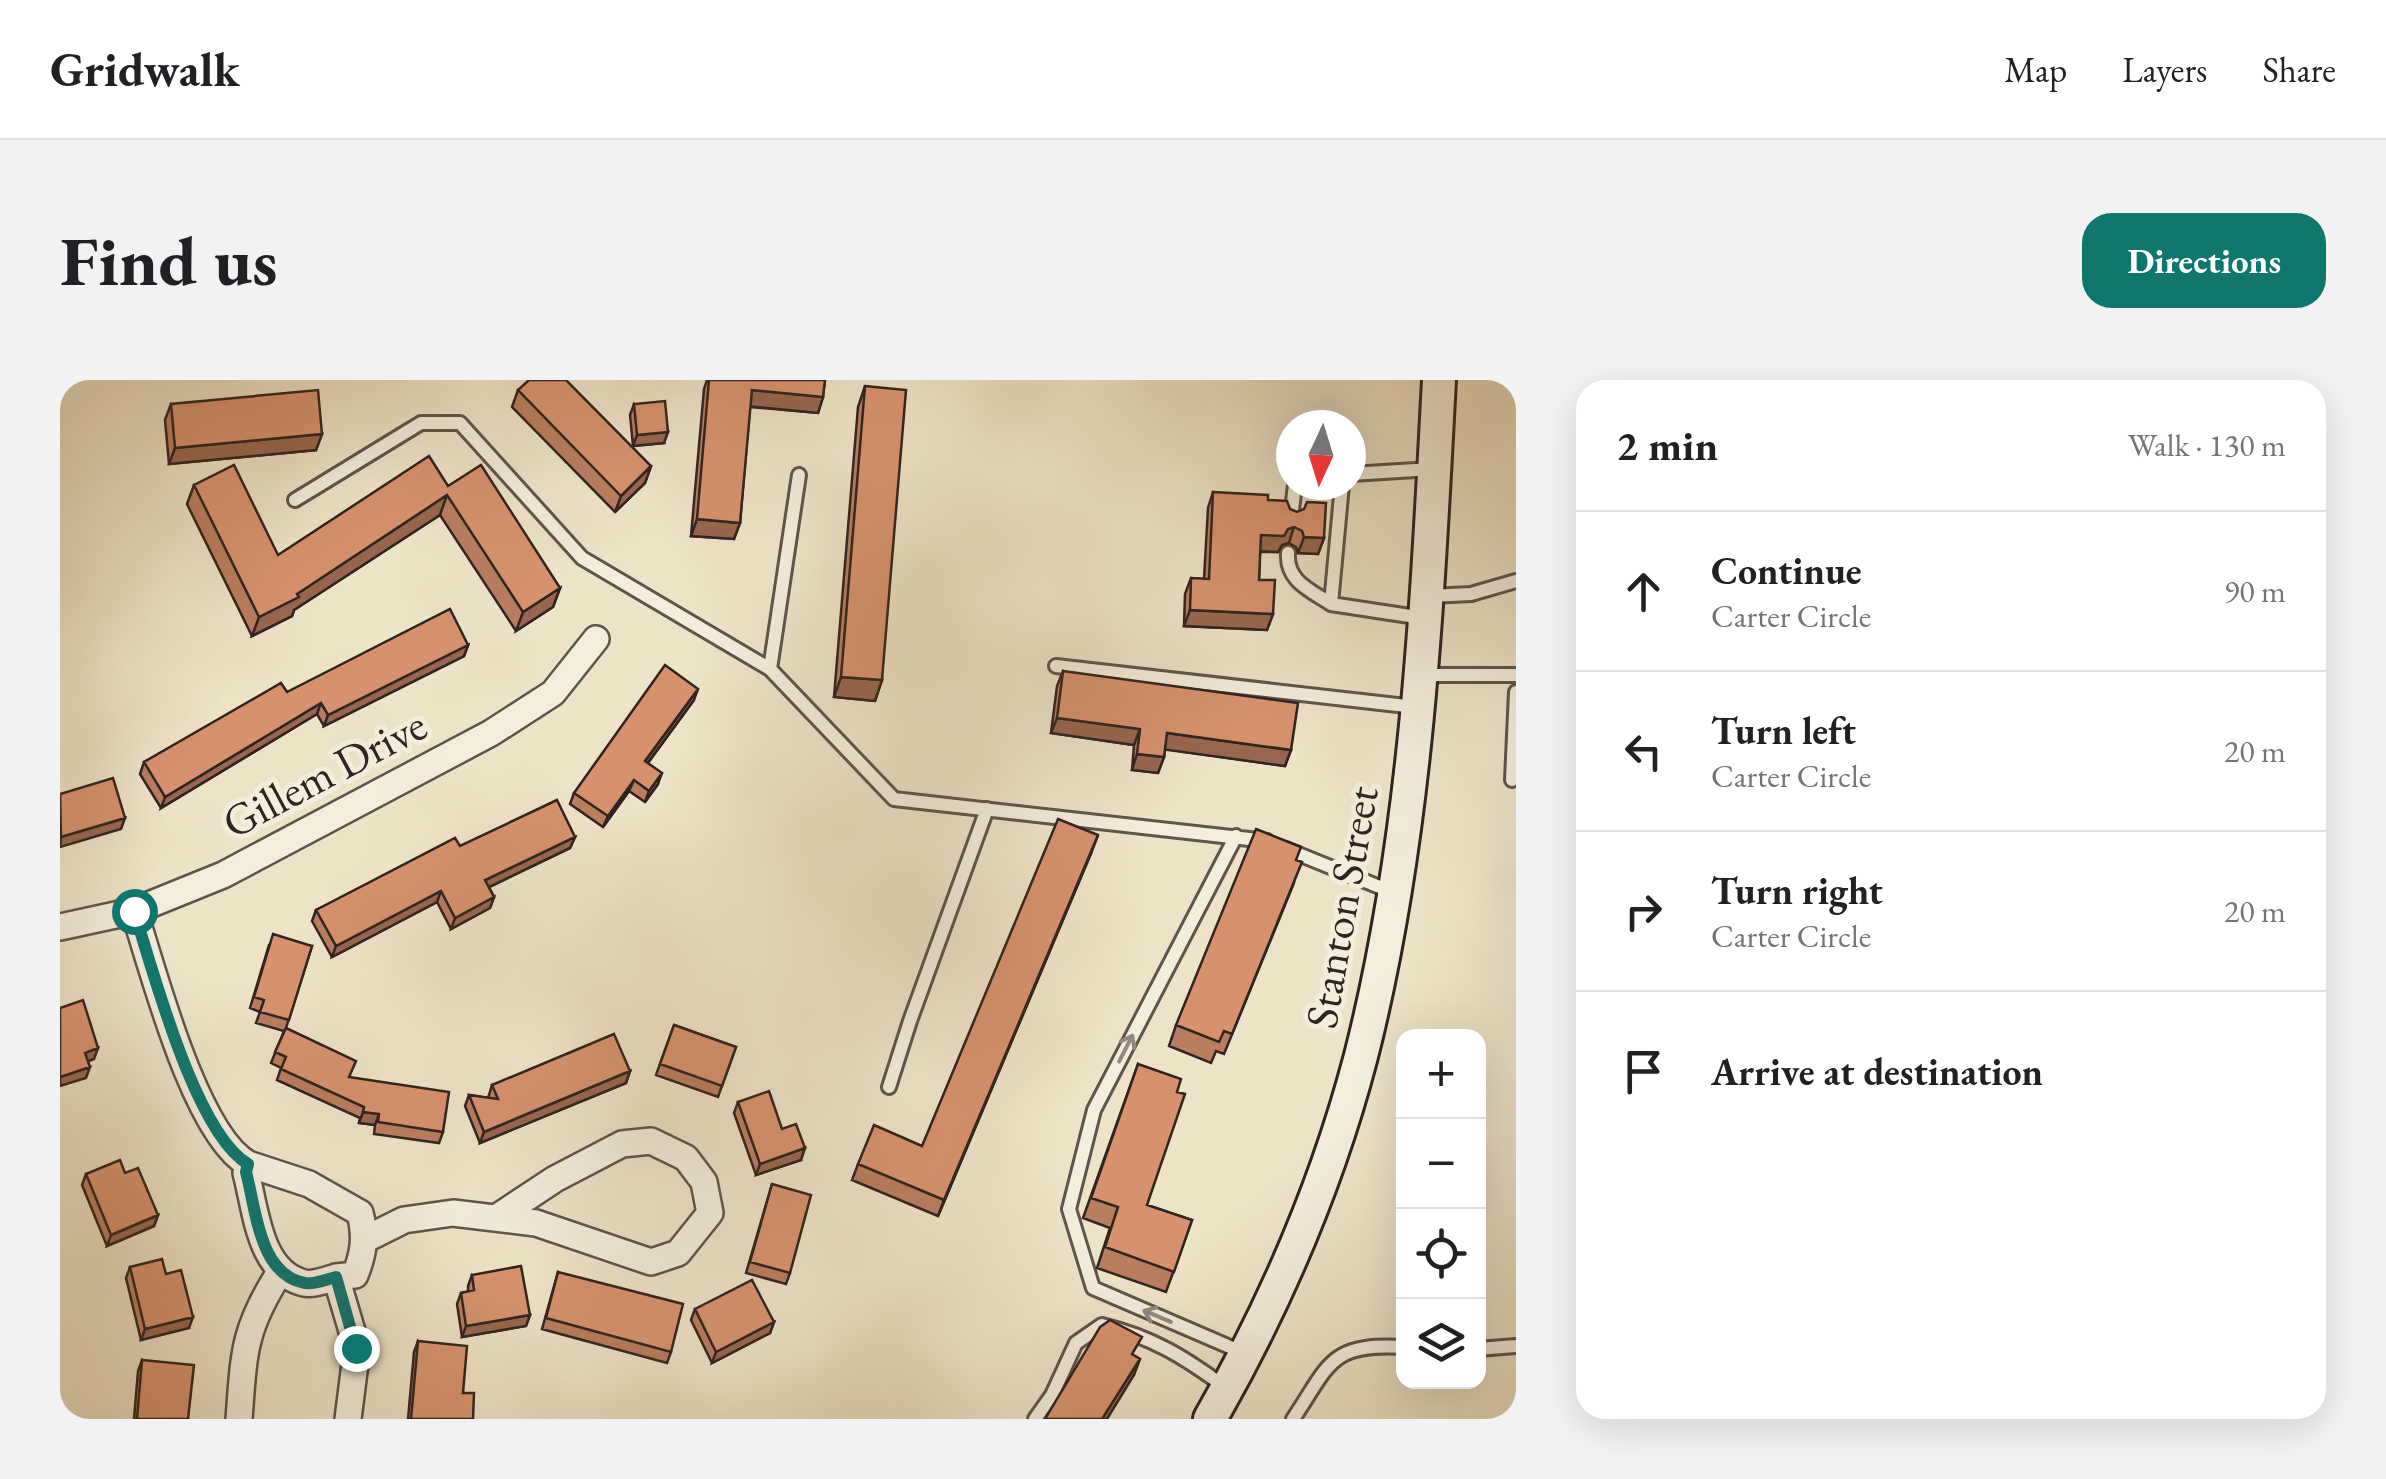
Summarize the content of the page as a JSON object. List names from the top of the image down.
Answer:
{
  "streets": {
    "street": ["Gillem Drive", "Stanton Street"]
  },
  "north": "bottom",
  "page": {
    "header": "Gridwalk",
    "nav": ["Map", "Layers", "Share"],
    "buttons": "Directions",
    "title": "Find us",
    "heading": ["2 min", "Walk · 130 m"],
    "list": [
      ["Continue", "Carter Circle", "90 m"],
      ["Turn left", "Carter Circle", "20 m"],
      ["Turn right", "Carter Circle", "20 m"],
      "Arrive at destination"
    ],
    "map_buttons": ["+", "−"]
  }
}
